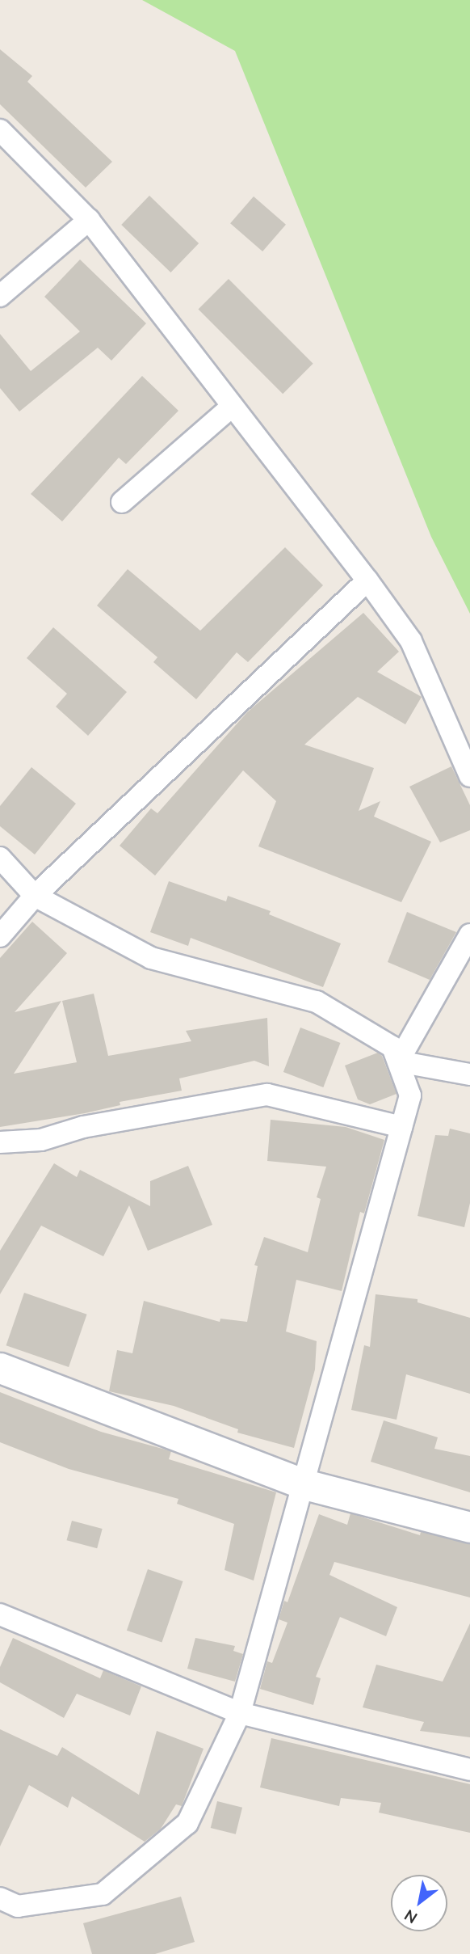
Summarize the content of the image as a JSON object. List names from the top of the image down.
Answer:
{
  "north": "bottom left"
}
